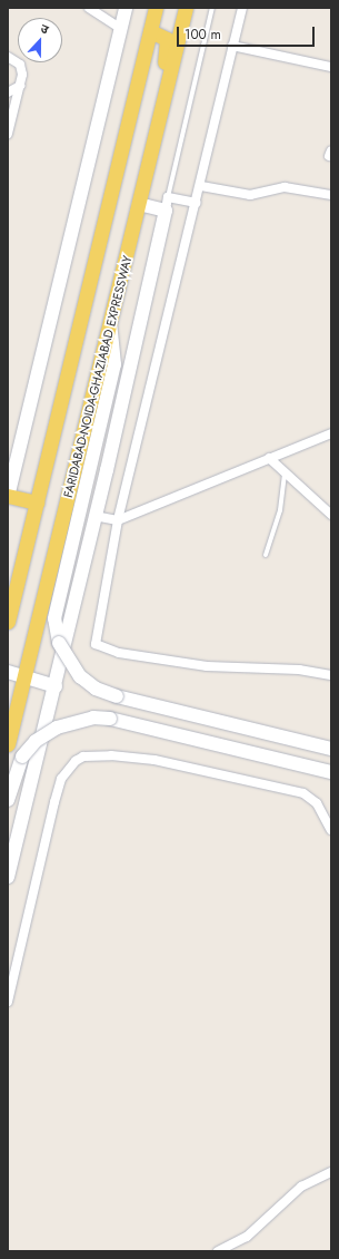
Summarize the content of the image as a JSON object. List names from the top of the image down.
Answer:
{
  "streets": {
    "main road": ["FARIDABAD-NOIDA-GHAZIABAD EXPRESSWAY"]
  },
  "scale_bar": "100 m",
  "north": "top"
}
